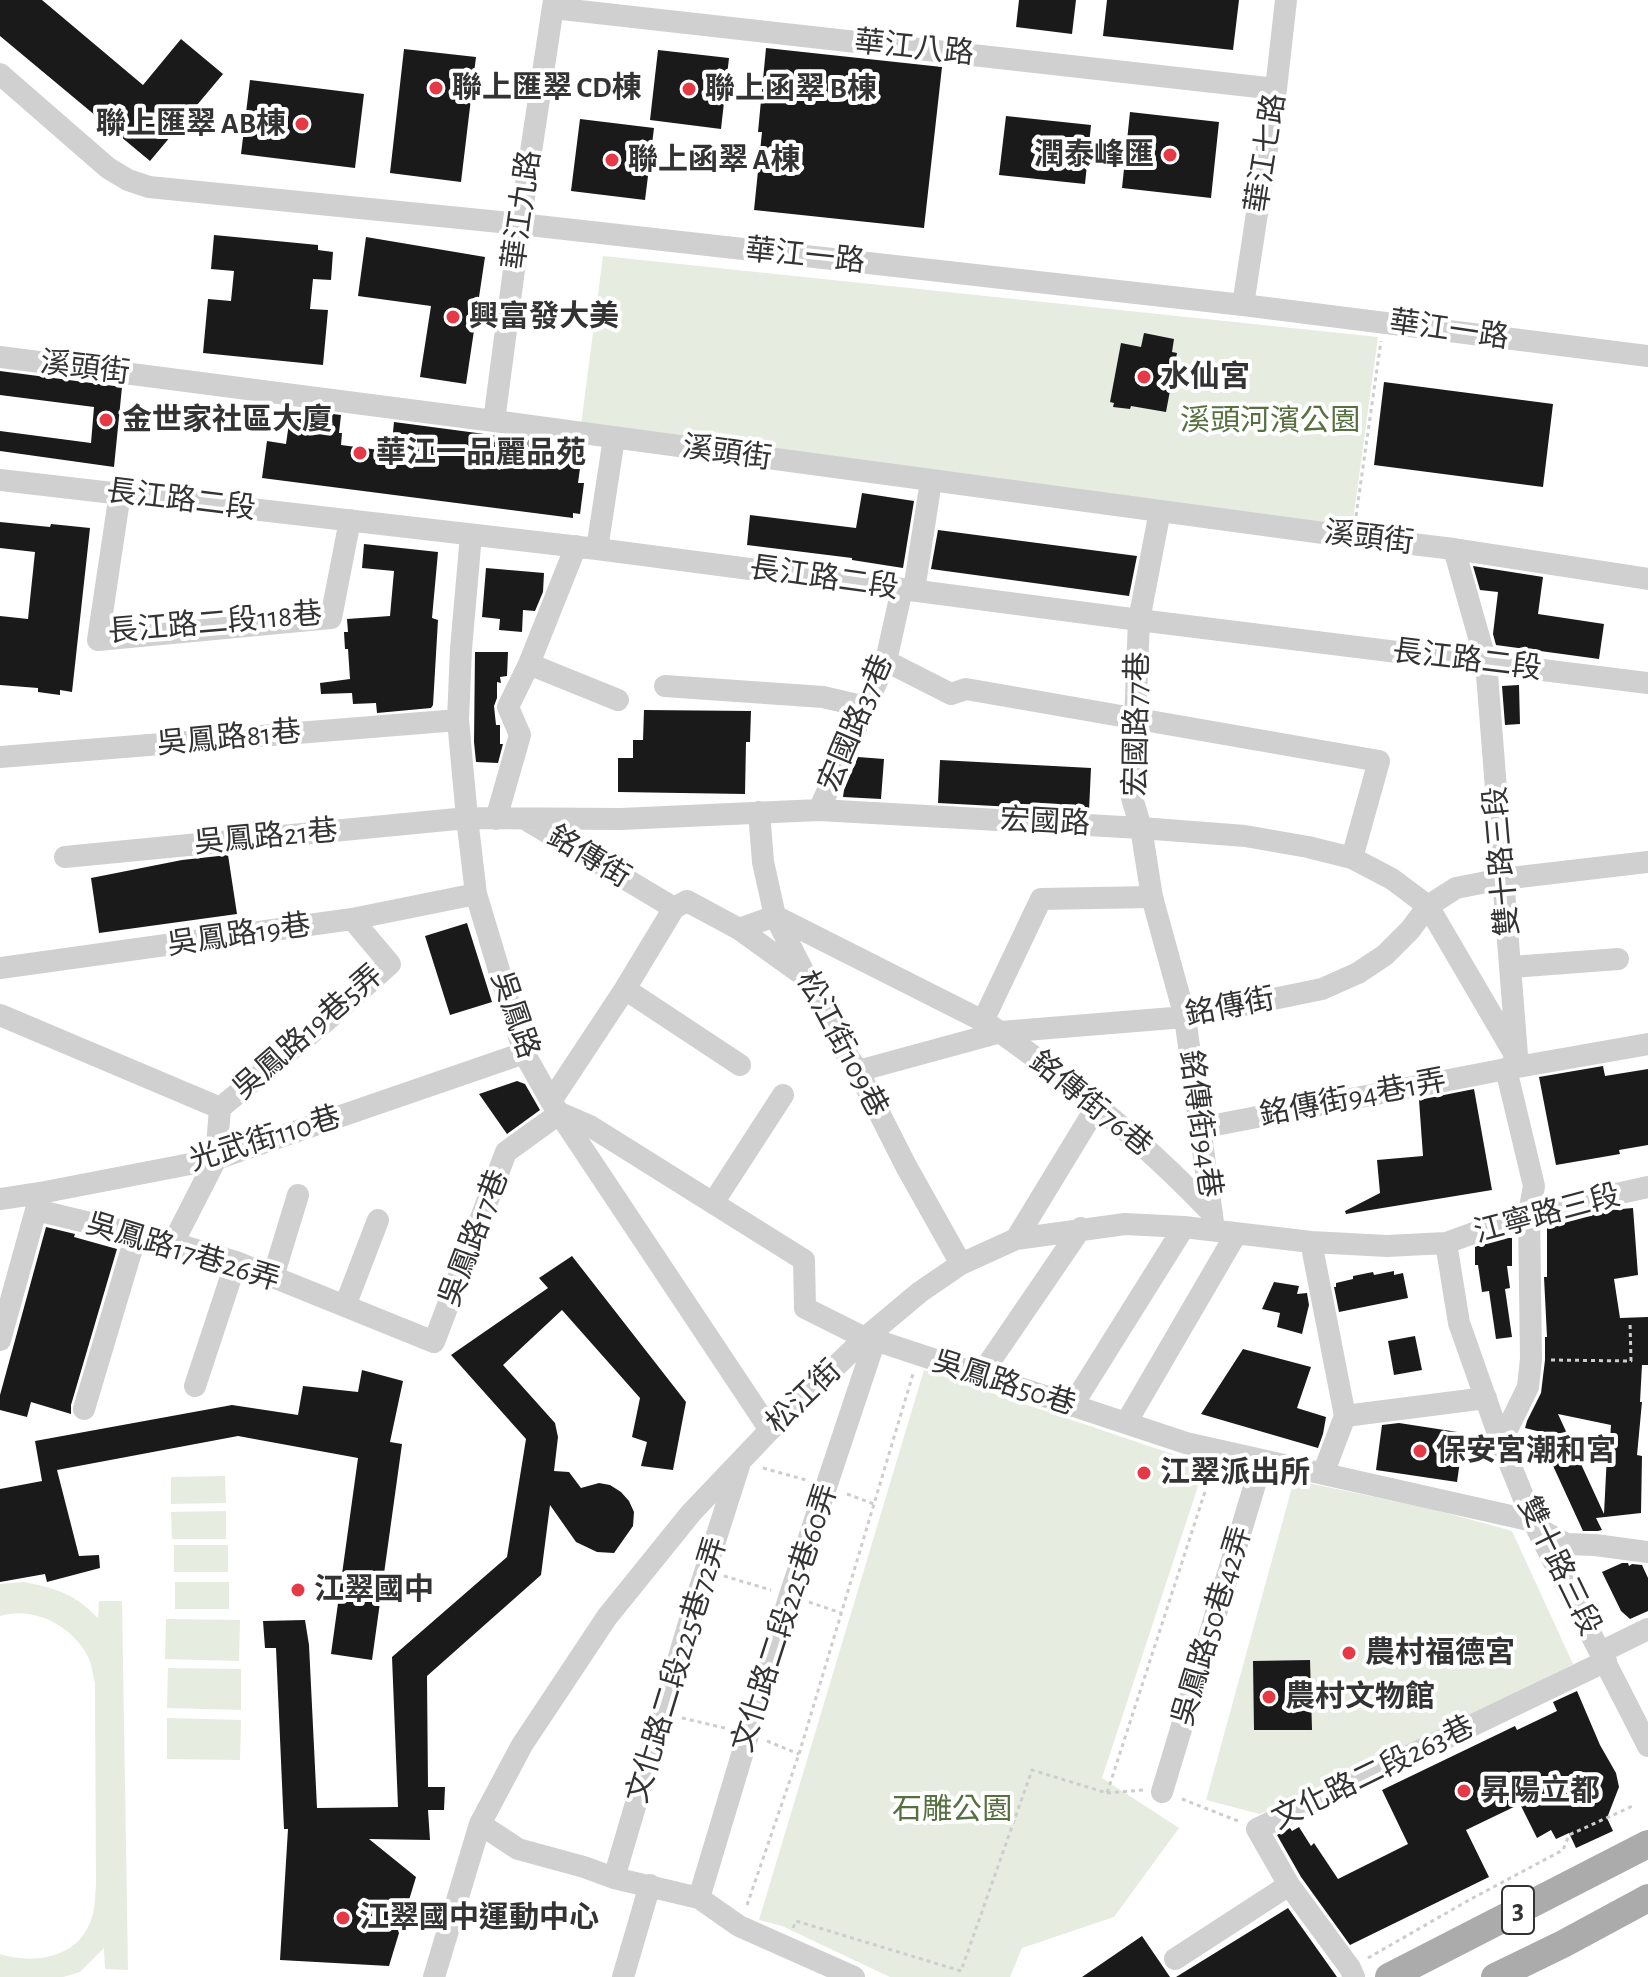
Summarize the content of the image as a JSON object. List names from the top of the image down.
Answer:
{
  "streets": {
    "main road": ["3"],
    "street": [
      "華江八路",
      "華江七路",
      "華江九路",
      "華江一路",
      "溪頭街",
      "長江路二段",
      "長江路二段118巷",
      "宏國路37巷",
      "宏國路77巷",
      "吳鳳路81巷",
      "宏國路",
      "吳鳳路21巷",
      "銘傳街",
      "雙十路三段",
      "吳鳳路19巷",
      "吳鳳路",
      "吳鳳路19巷5弄",
      "松江街109巷",
      "銘傳街94巷1弄",
      "銘傳街76巷",
      "銘傳街94巷",
      "光武街110巷",
      "江寧路三段",
      "吳鳳路17巷",
      "吳鳳路17巷26弄",
      "吳鳳路50巷",
      "松江街",
      "文化路二段225巷60弄",
      "吳鳳路50巷42弄",
      "文化路二段225巷72弄",
      "文化路二段263巷"
    ]
  },
  "crossings": [
    ["華江八路", "華江七路"],
    ["華江八路", "華江九路"],
    ["華江七路", "華江一路"],
    ["華江九路", "華江一路"],
    ["華江九路", "溪頭街"],
    ["溪頭街", "宏國路37巷"],
    ["溪頭街", "宏國路77巷"],
    ["溪頭街", "雙十路三段"],
    ["長江路二段", "長江路二段118巷"],
    ["長江路二段", "宏國路37巷"],
    ["長江路二段", "宏國路77巷"],
    ["長江路二段", "雙十路三段"],
    ["長江路二段", "吳鳳路"],
    ["宏國路37巷", "宏國路"],
    ["宏國路77巷", "宏國路"],
    ["宏國路77巷", "銘傳街94巷"],
    ["吳鳳路81巷", "吳鳳路"],
    ["宏國路", "吳鳳路21巷"],
    ["宏國路", "銘傳街"],
    ["宏國路", "雙十路三段"],
    ["宏國路", "吳鳳路"],
    ["宏國路", "松江街109巷"],
    ["宏國路", "銘傳街94巷1弄"],
    ["吳鳳路21巷", "吳鳳路"],
    ["銘傳街", "松江街109巷"],
    ["銘傳街", "銘傳街76巷"],
    ["銘傳街", "銘傳街94巷"],
    ["雙十路三段", "銘傳街94巷1弄"],
    ["雙十路三段", "江寧路三段"],
    ["雙十路三段", "吳鳳路50巷"],
    ["雙十路三段", "松江街"],
    ["雙十路三段", "文化路二段263巷"],
    ["吳鳳路19巷", "吳鳳路"],
    ["吳鳳路19巷", "吳鳳路19巷5弄"],
    ["吳鳳路", "光武街110巷"],
    ["吳鳳路", "吳鳳路17巷"],
    ["吳鳳路", "吳鳳路50巷"],
    ["吳鳳路", "松江街"],
    ["松江街109巷", "松江街"],
    ["銘傳街94巷1弄", "銘傳街94巷"],
    ["銘傳街76巷", "銘傳街94巷"],
    ["銘傳街76巷", "松江街"],
    ["銘傳街94巷", "松江街"],
    ["光武街110巷", "吳鳳路17巷26弄"],
    ["江寧路三段", "松江街"],
    ["吳鳳路17巷", "吳鳳路17巷26弄"],
    ["吳鳳路17巷", "吳鳳路50巷"],
    ["吳鳳路50巷", "松江街"],
    ["吳鳳路50巷", "文化路二段225巷60弄"],
    ["吳鳳路50巷", "吳鳳路50巷42弄"],
    ["松江街", "文化路二段225巷60弄"],
    ["松江街", "文化路二段225巷72弄"]
  ],
  "parks": ["溪頭河濱公園", "石雕公園"],
  "places": [
    "聯上匯翠 CD棟",
    "聯上函翠 B棟",
    "聯上匯翠 AB棟",
    "潤泰峰匯",
    "聯上函翠 A棟",
    "興富發大美",
    "水仙宮",
    "金世家社區大廈",
    "華江一品麗品苑",
    "保安宮潮和宮",
    "江翠派出所",
    "江翠國中",
    "農村福德宮",
    "農村文物館",
    "昇陽立都",
    "江翠國中運動中心"
  ]
}
